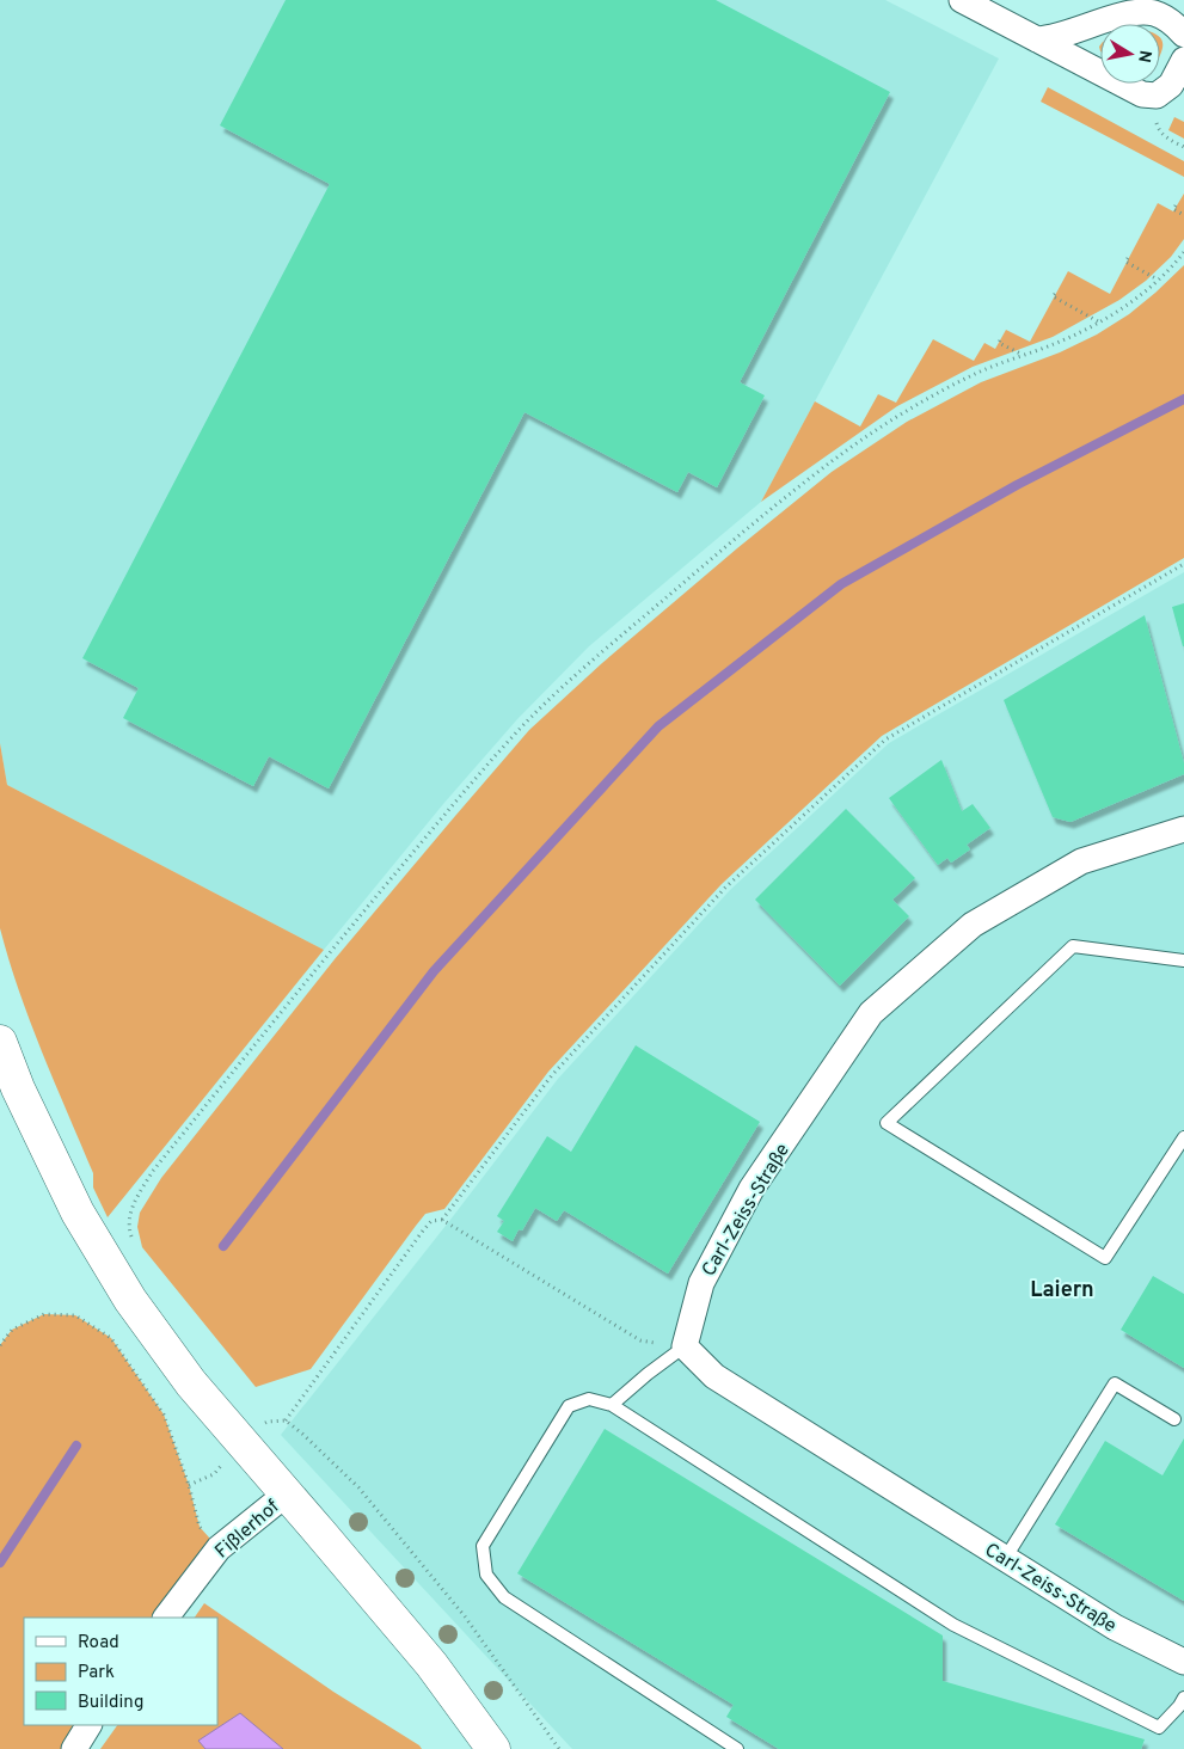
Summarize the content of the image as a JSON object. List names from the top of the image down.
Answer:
{
  "streets": {
    "street": ["Carl-Zeiss-Straße", "Fißlerhof"]
  },
  "districts": ["Laiern"],
  "legend": ["Road", "Park", "Building"],
  "north": "right"
}
